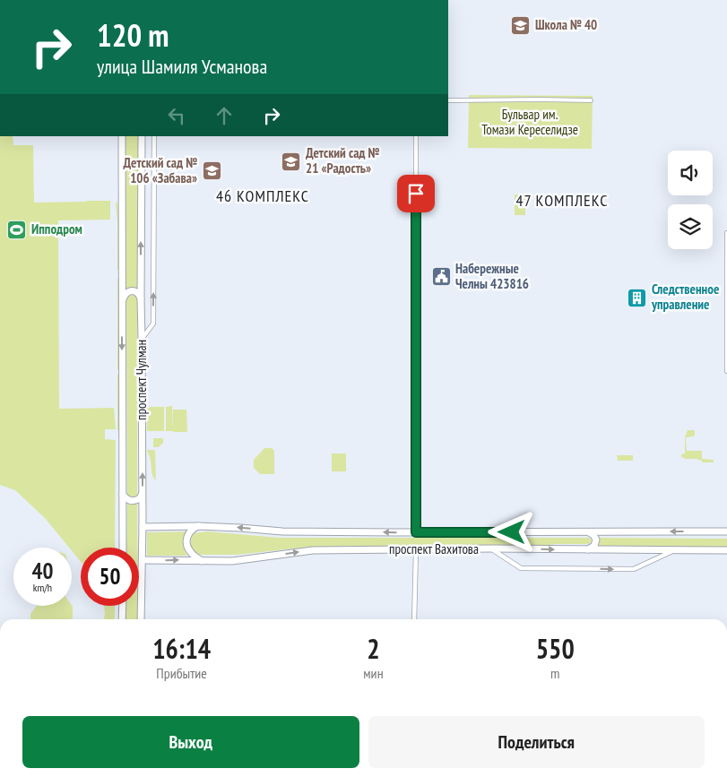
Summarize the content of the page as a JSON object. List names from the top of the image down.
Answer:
{
  "streets": {
    "main road": ["проспект Чулман", "проспект Вахитова"]
  },
  "crossings": [
    ["проспект Чулман", "проспект Вахитова"]
  ],
  "districts": ["46 КОМПЛЕКС", "47 КОМПЛЕКС"],
  "parks": ["Бульвар им. Томази Кереселидзе"],
  "places": {
    "school or university": ["Школа № 40", "Детский сад № 21 «Радость»", "Детский сад № 106 «Забава»"],
    "sports": ["Ипподром"],
    "public building": ["Набережные Челны 423816"],
    "building": ["Следственное управление"]
  },
  "page": {
    "turn": ["120 m", "улица Шамиля Усманова"],
    "speed": "40 km/h",
    "limit": "50",
    "eta": [
      "16:14",
      "Прибытие",
      "2",
      "мин",
      "550",
      "m"
    ],
    "buttons": ["Выход", "Поделиться"]
  }
}
